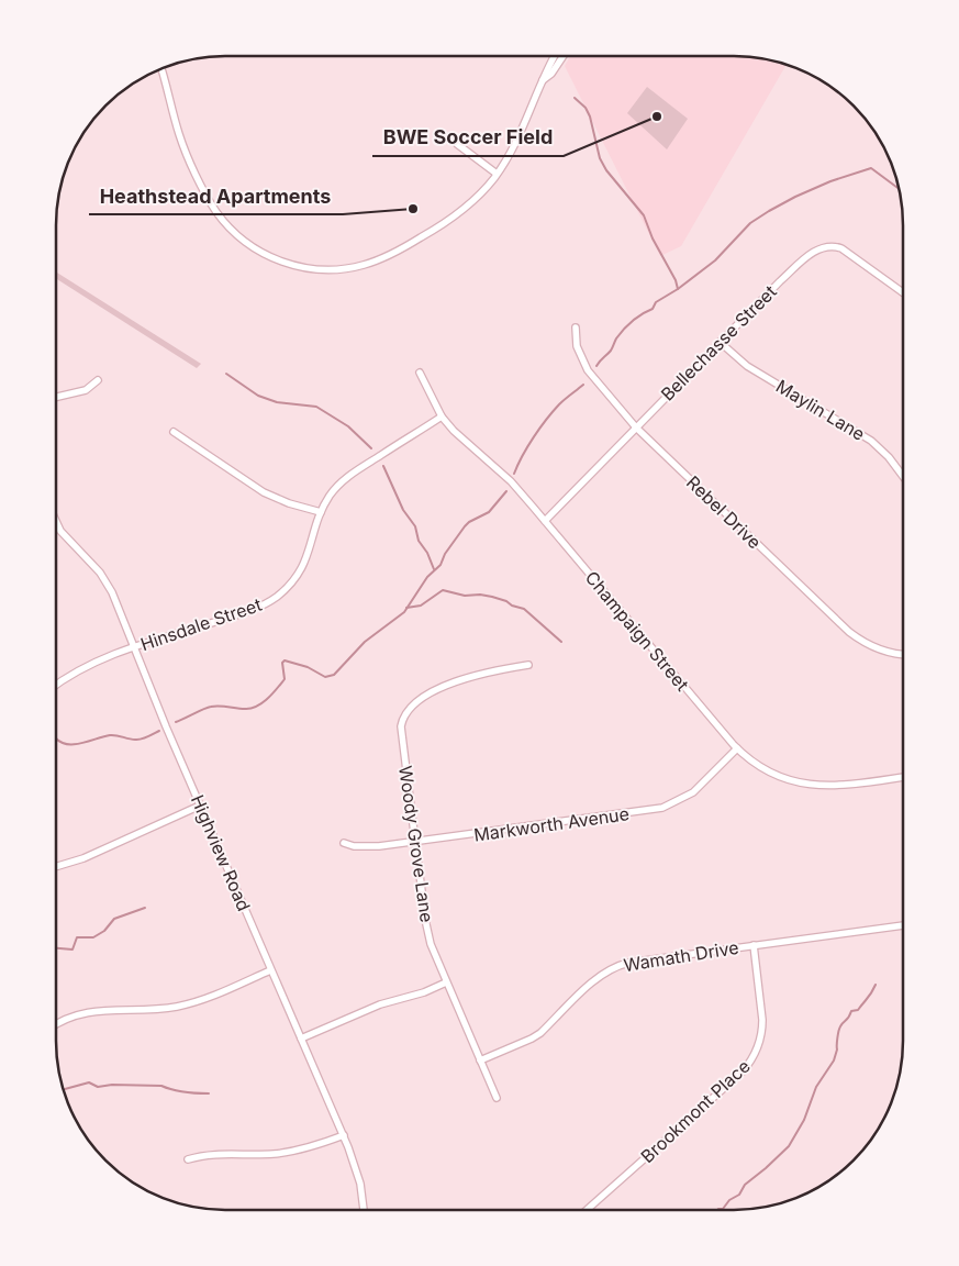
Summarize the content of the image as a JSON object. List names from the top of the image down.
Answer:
{
  "streets": {
    "street": [
      "Bellechasse Street",
      "Maylin Lane",
      "Rebel Drive",
      "Hinsdale Street",
      "Champaign Street",
      "Markworth Avenue",
      "Woody Grove Lane",
      "Highview Road",
      "Wamath Drive",
      "Brookmont Place"
    ]
  },
  "crossings": [
    ["Bellechasse Street", "Maylin Lane"],
    ["Bellechasse Street", "Rebel Drive"],
    ["Bellechasse Street", "Champaign Street"],
    ["Hinsdale Street", "Champaign Street"],
    ["Hinsdale Street", "Highview Road"],
    ["Champaign Street", "Markworth Avenue"],
    ["Markworth Avenue", "Woody Grove Lane"],
    ["Woody Grove Lane", "Wamath Drive"],
    ["Wamath Drive", "Brookmont Place"]
  ],
  "places": ["BWE Soccer Field", "Heathstead Apartments"]
}
